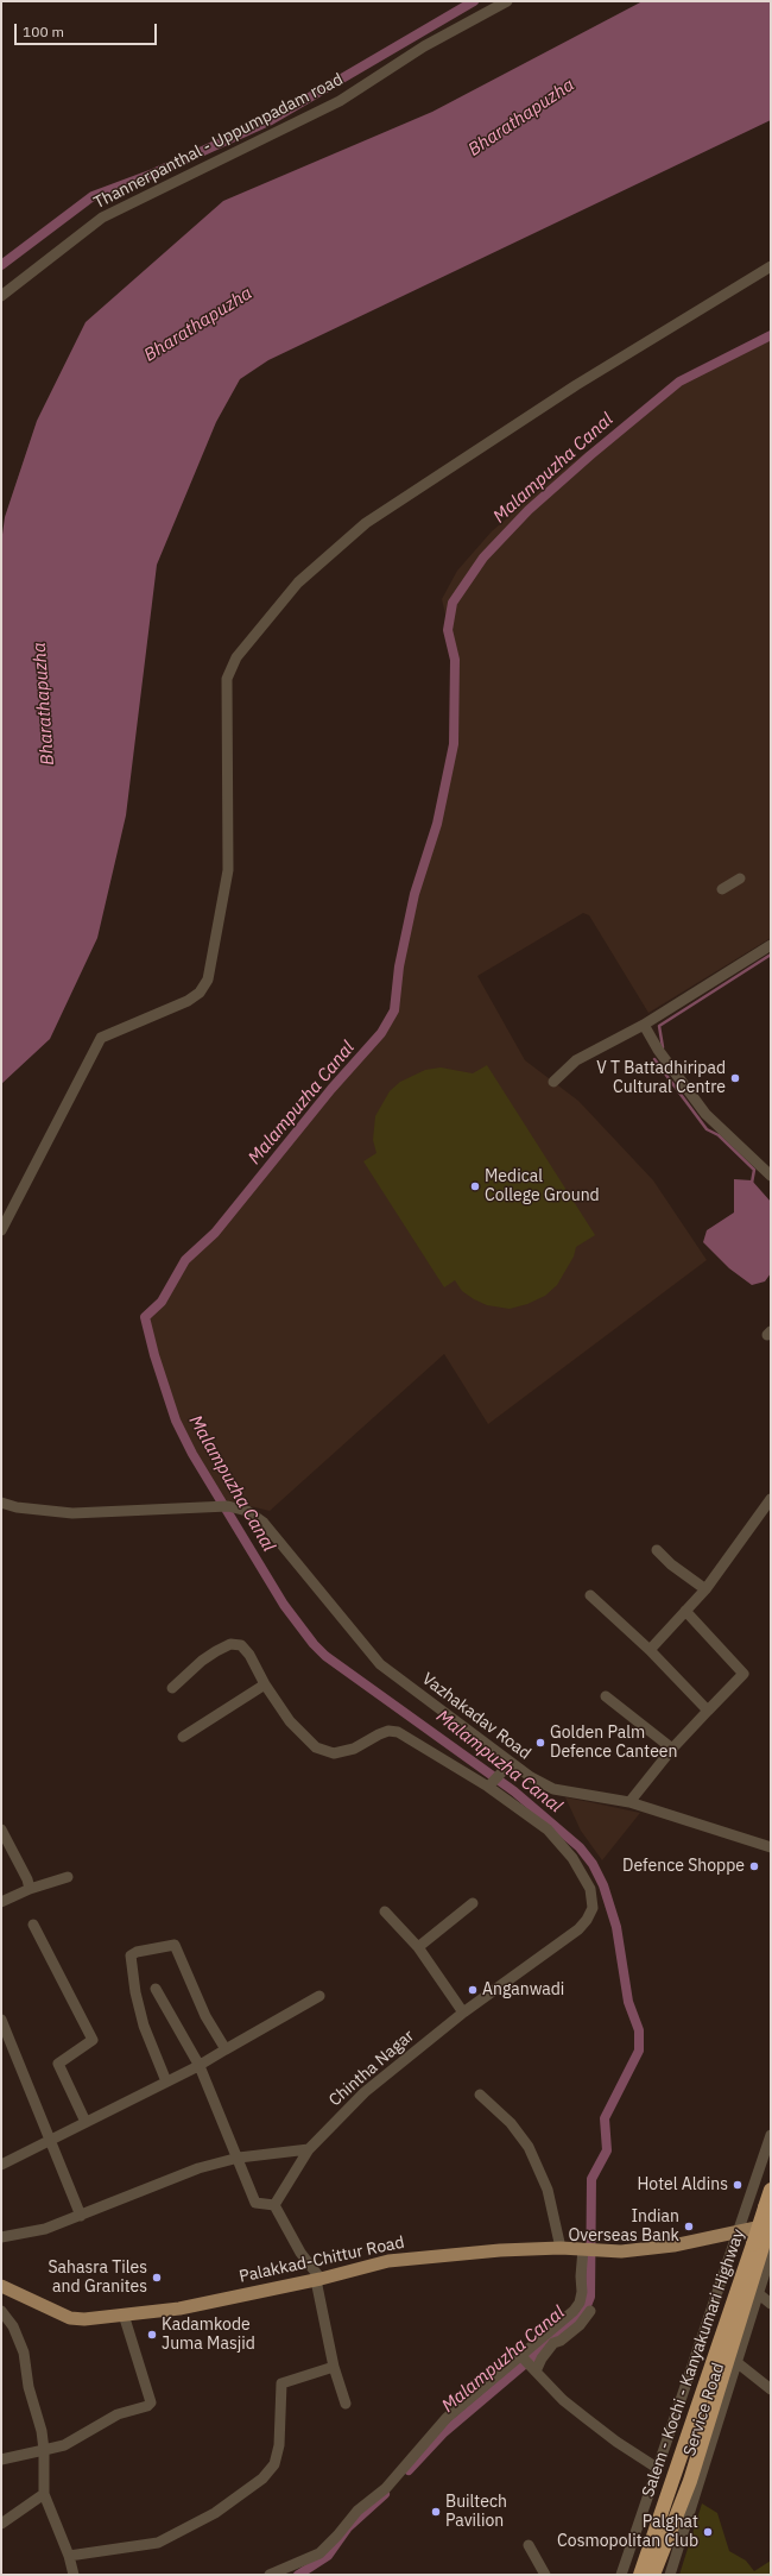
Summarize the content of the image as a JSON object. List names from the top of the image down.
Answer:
{
  "streets": {
    "highway": ["Salem - Kochi - Kanyakumari Highway"],
    "main road": ["Palakkad-Chittur Road"],
    "street": [
      "Thannerpanthal - Uppumpadam road",
      "Vazhakadav Road",
      "Chintha Nagar",
      "Service Road"
    ]
  },
  "crossings": [
    ["Palakkad-Chittur Road", "Salem - Kochi - Kanyakumari Highway"],
    ["Palakkad-Chittur Road", "Service Road"],
    ["Salem - Kochi - Kanyakumari Highway", "Service Road"]
  ],
  "water": ["Bharathapuzha", "Malampuzha Canal"],
  "places": [
    "V T Battadhiripad Cultural Centre",
    "Medical College Ground",
    "Golden Palm Defence Canteen",
    "Defence Shoppe",
    "Anganwadi",
    "Hotel Aldins",
    "Indian Overseas Bank",
    "Sahasra Tiles and Granites",
    "Kadamkode Juma Masjid",
    "Builtech Pavilion",
    "Palghat Cosmopolitan Club"
  ],
  "scale_bar": "100 m"
}
